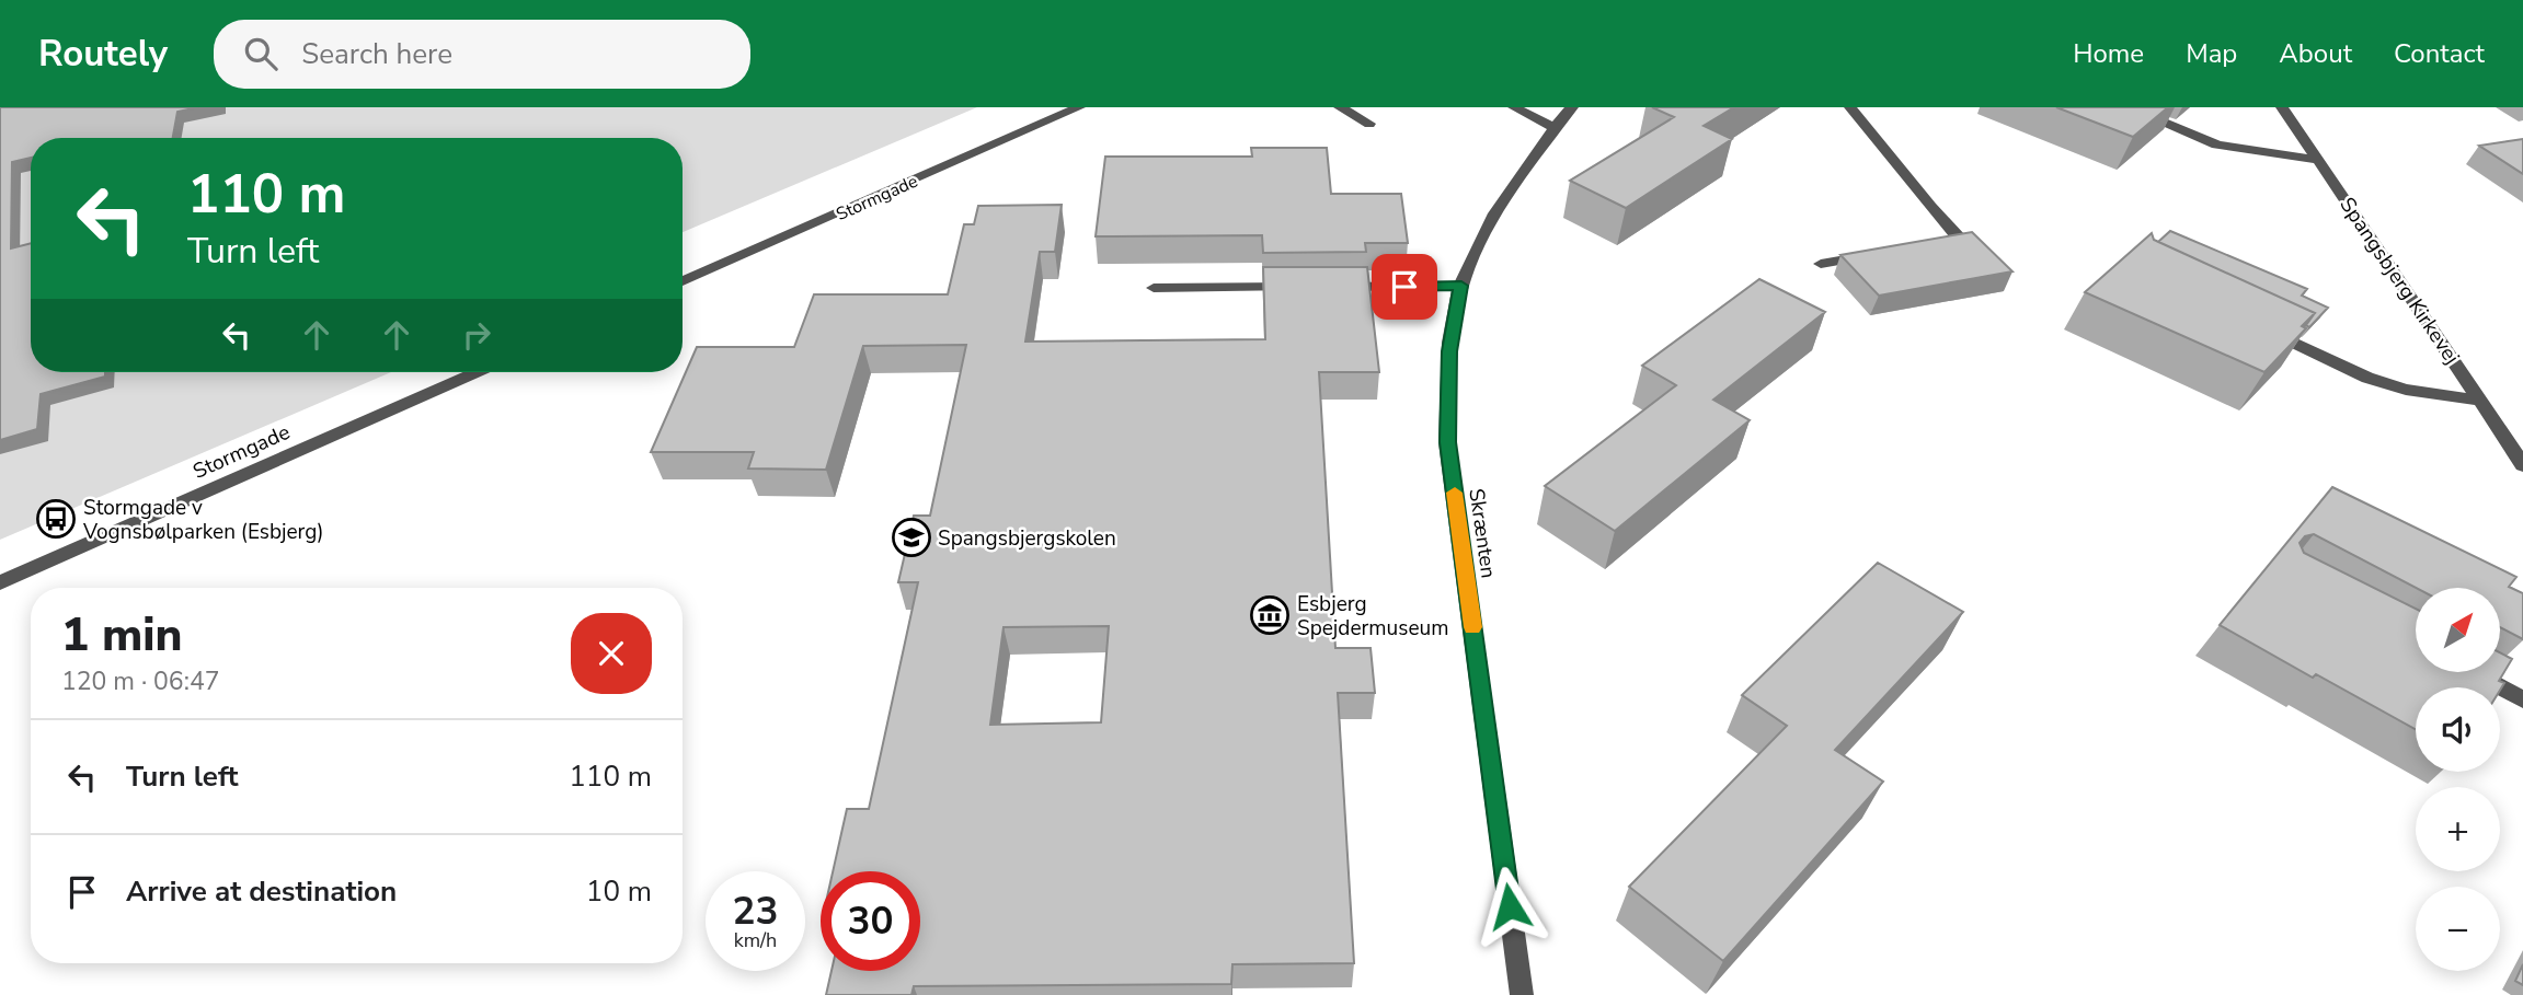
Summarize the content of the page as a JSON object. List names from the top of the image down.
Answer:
{
  "streets": {
    "street": ["Stormgade", "Spangsbjerg Kirkevej", "Skrænten"]
  },
  "places": {
    "bus stop": ["Stormgade v Vognsbølparken (Esbjerg)"],
    "school or university": ["Spangsbjergskolen"],
    "museum": ["Esbjerg Spejdermuseum"]
  },
  "north": "top right",
  "page": {
    "header": "Routely",
    "search": "Search here",
    "nav": [
      "Home",
      "Map",
      "About",
      "Contact"
    ],
    "turn": ["110 m", "Turn left"],
    "map_buttons": ["+", "−"],
    "heading": ["1 min", "120 m · 06:47"],
    "list": [
      {
        "name": "Turn left",
        "value": "110 m"
      },
      {
        "name": "Arrive at destination",
        "value": "10 m"
      }
    ],
    "speed": "23 km/h",
    "limit": "30"
  }
}
